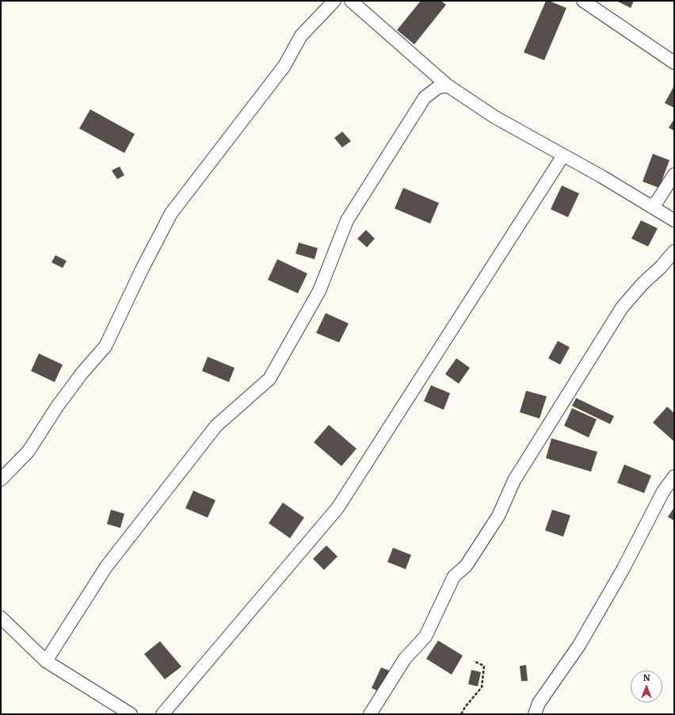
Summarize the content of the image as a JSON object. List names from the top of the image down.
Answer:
{
  "north": "top"
}
